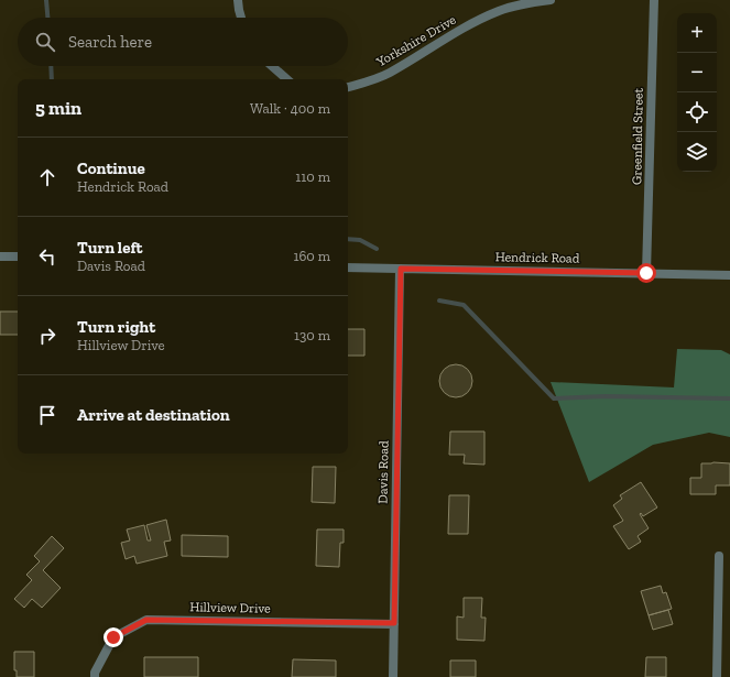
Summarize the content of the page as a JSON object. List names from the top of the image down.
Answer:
{
  "streets": {
    "street": [
      "Yorkshire Drive",
      "Greenfield Street",
      "Hendrick Road",
      "Davis Road",
      "Hillview Drive"
    ]
  },
  "crossings": [
    ["Greenfield Street", "Hendrick Road"],
    ["Hendrick Road", "Davis Road"],
    ["Davis Road", "Hillview Drive"]
  ],
  "page": {
    "map_buttons": ["+", "−"],
    "search": "Search here",
    "heading": ["5 min", "Walk · 400 m"],
    "list": [
      ["Continue", "Hendrick Road", "110 m"],
      ["Turn left", "Davis Road", "160 m"],
      ["Turn right", "Hillview Drive", "130 m"],
      "Arrive at destination"
    ]
  }
}
